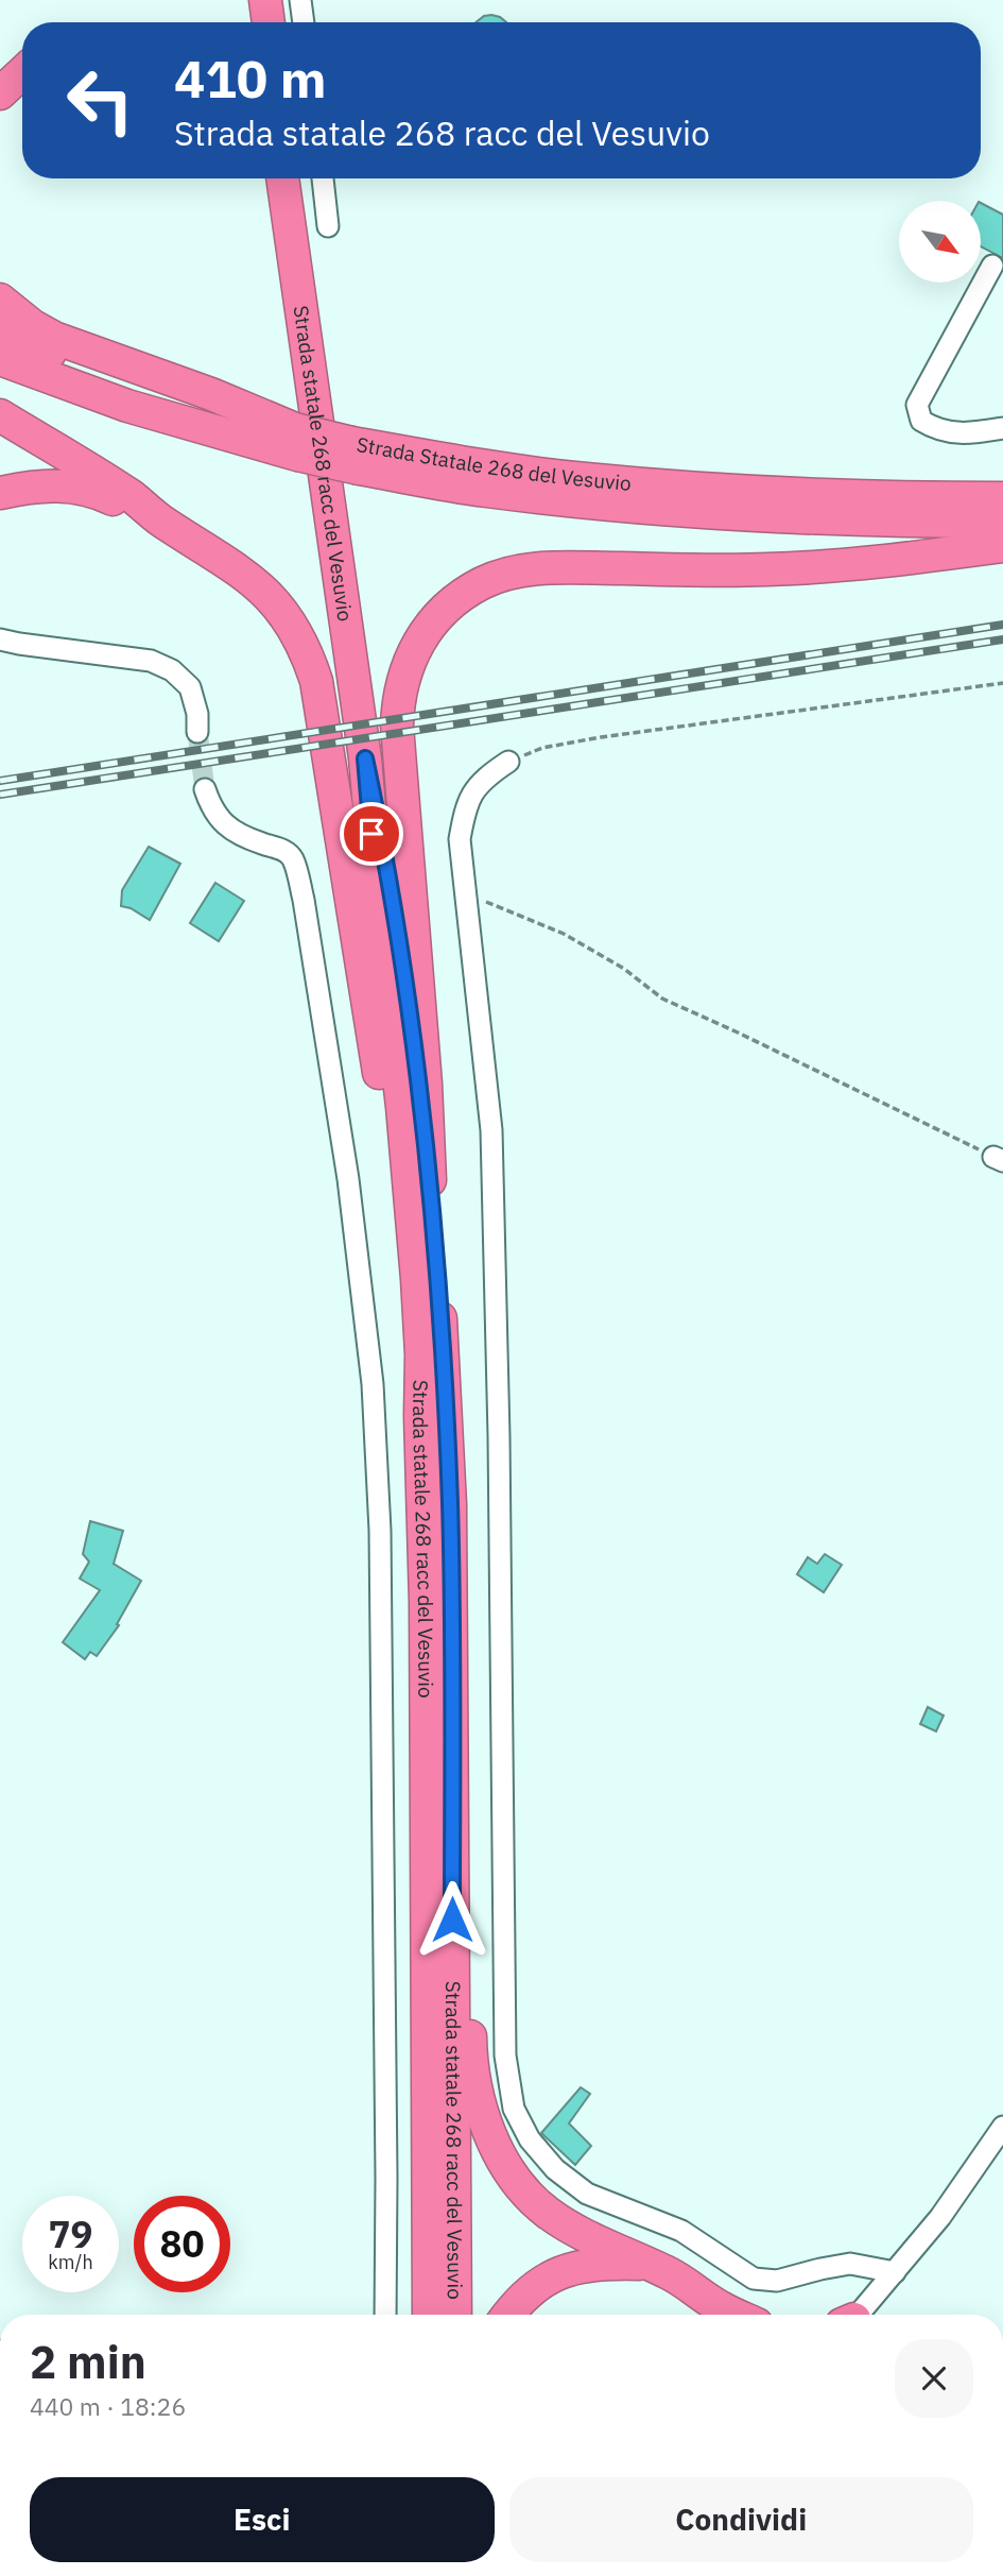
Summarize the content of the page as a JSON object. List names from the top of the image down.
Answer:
{
  "streets": {
    "highway": ["Strada Statale 268 del Vesuvio", "Strada statale 268 racc del Vesuvio"]
  },
  "north": "bottom right",
  "page": {
    "turn": ["410 m", "Strada statale 268 racc del Vesuvio"],
    "speed": "79 km/h",
    "limit": "80",
    "heading": ["2 min", "440 m · 18:26"],
    "buttons": ["Esci", "Condividi"]
  }
}
